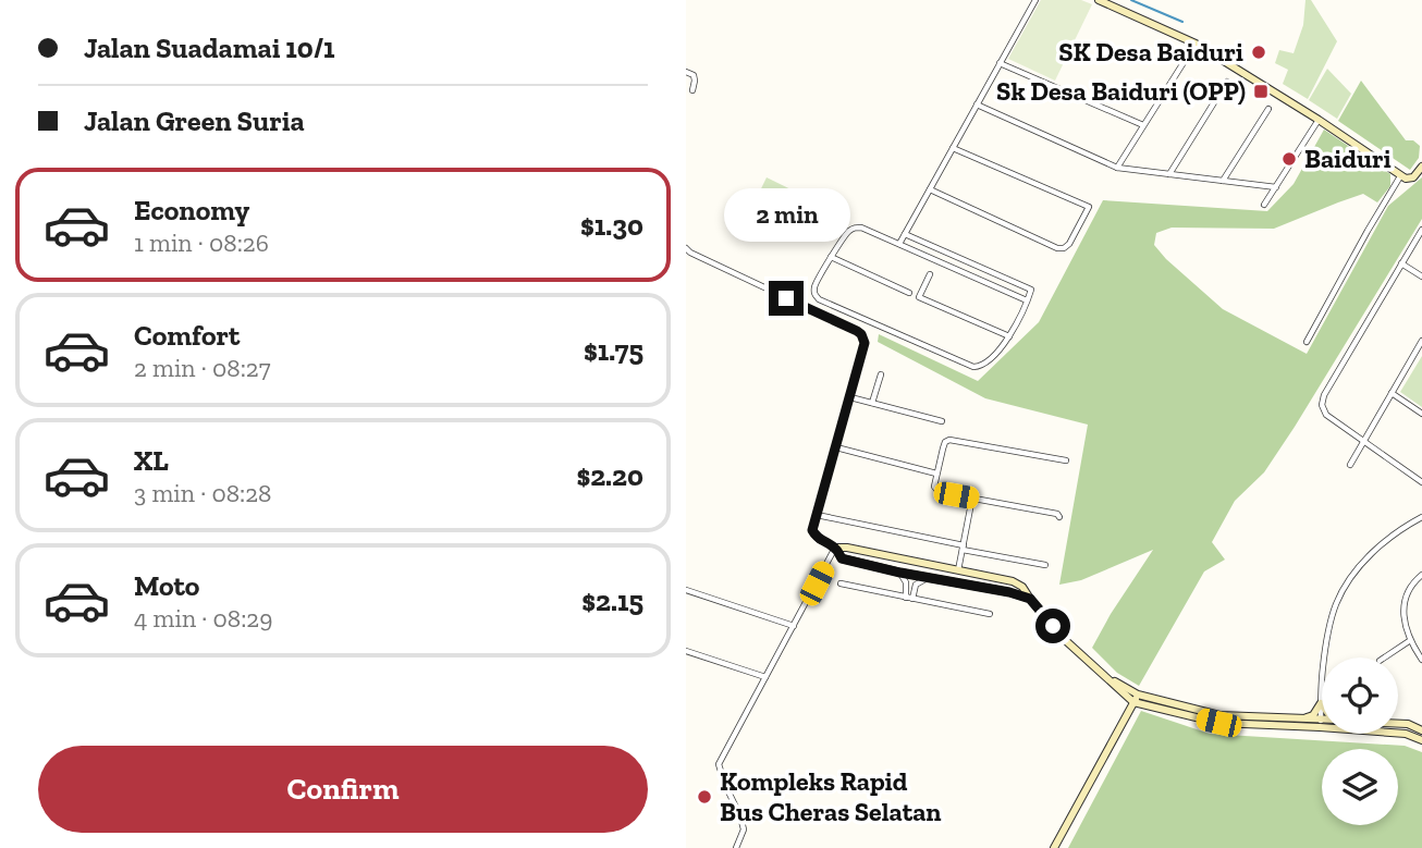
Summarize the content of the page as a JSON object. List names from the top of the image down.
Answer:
{
  "places": {
    "other": ["SK Desa Baiduri", "Baiduri", "Kompleks Rapid Bus Cheras Selatan"],
    "transit": ["Sk Desa Baiduri (OPP)"]
  },
  "page": {
    "banner": ["Jalan Suadamai 10/1", "Jalan Green Suria"],
    "list": [
      {
        "name": "Economy",
        "note": "1 min · 08:26",
        "value": "$1.30"
      },
      {
        "name": "Comfort",
        "note": "2 min · 08:27",
        "value": "$1.75"
      },
      {
        "name": "XL",
        "note": "3 min · 08:28",
        "value": "$2.20"
      },
      {
        "name": "Moto",
        "note": "4 min · 08:29",
        "value": "$2.15"
      }
    ],
    "bubble": "2 min",
    "buttons": "Confirm"
  }
}
